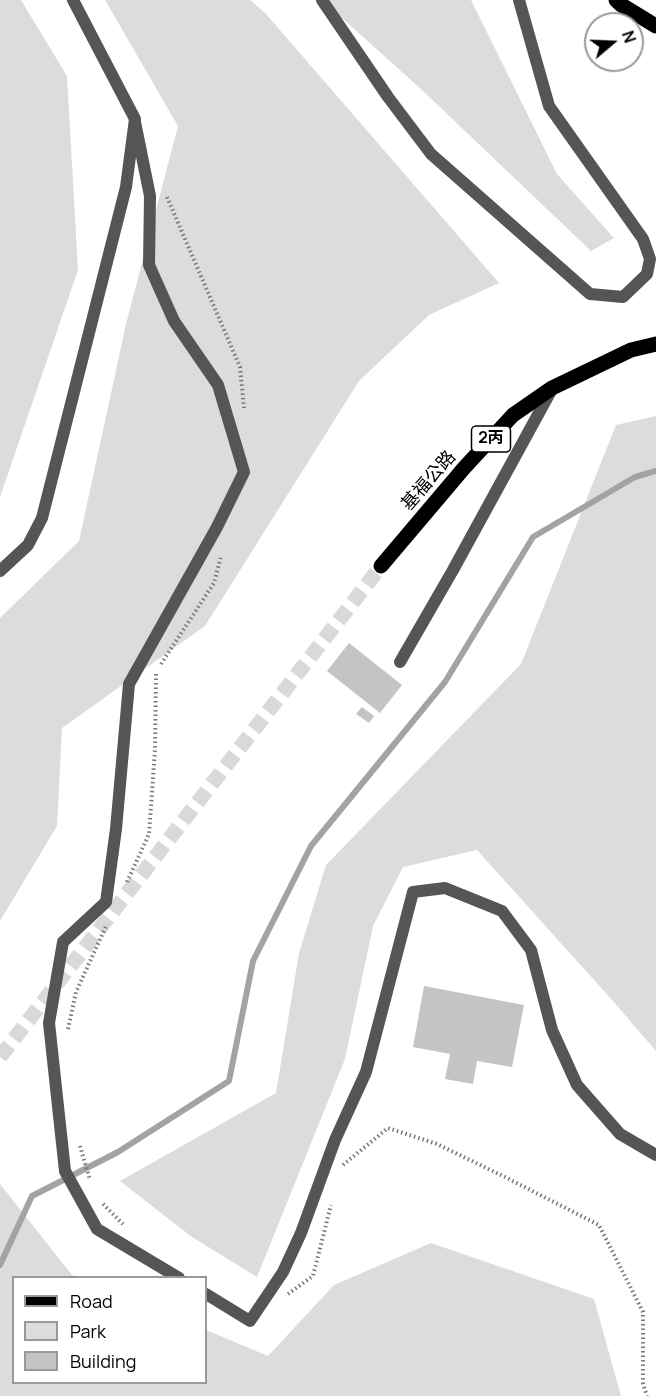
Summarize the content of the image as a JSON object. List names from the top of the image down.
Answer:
{
  "streets": {
    "main road": ["2丙", "基福公路"]
  },
  "legend": ["Road", "Park", "Building"],
  "north": "right"
}
